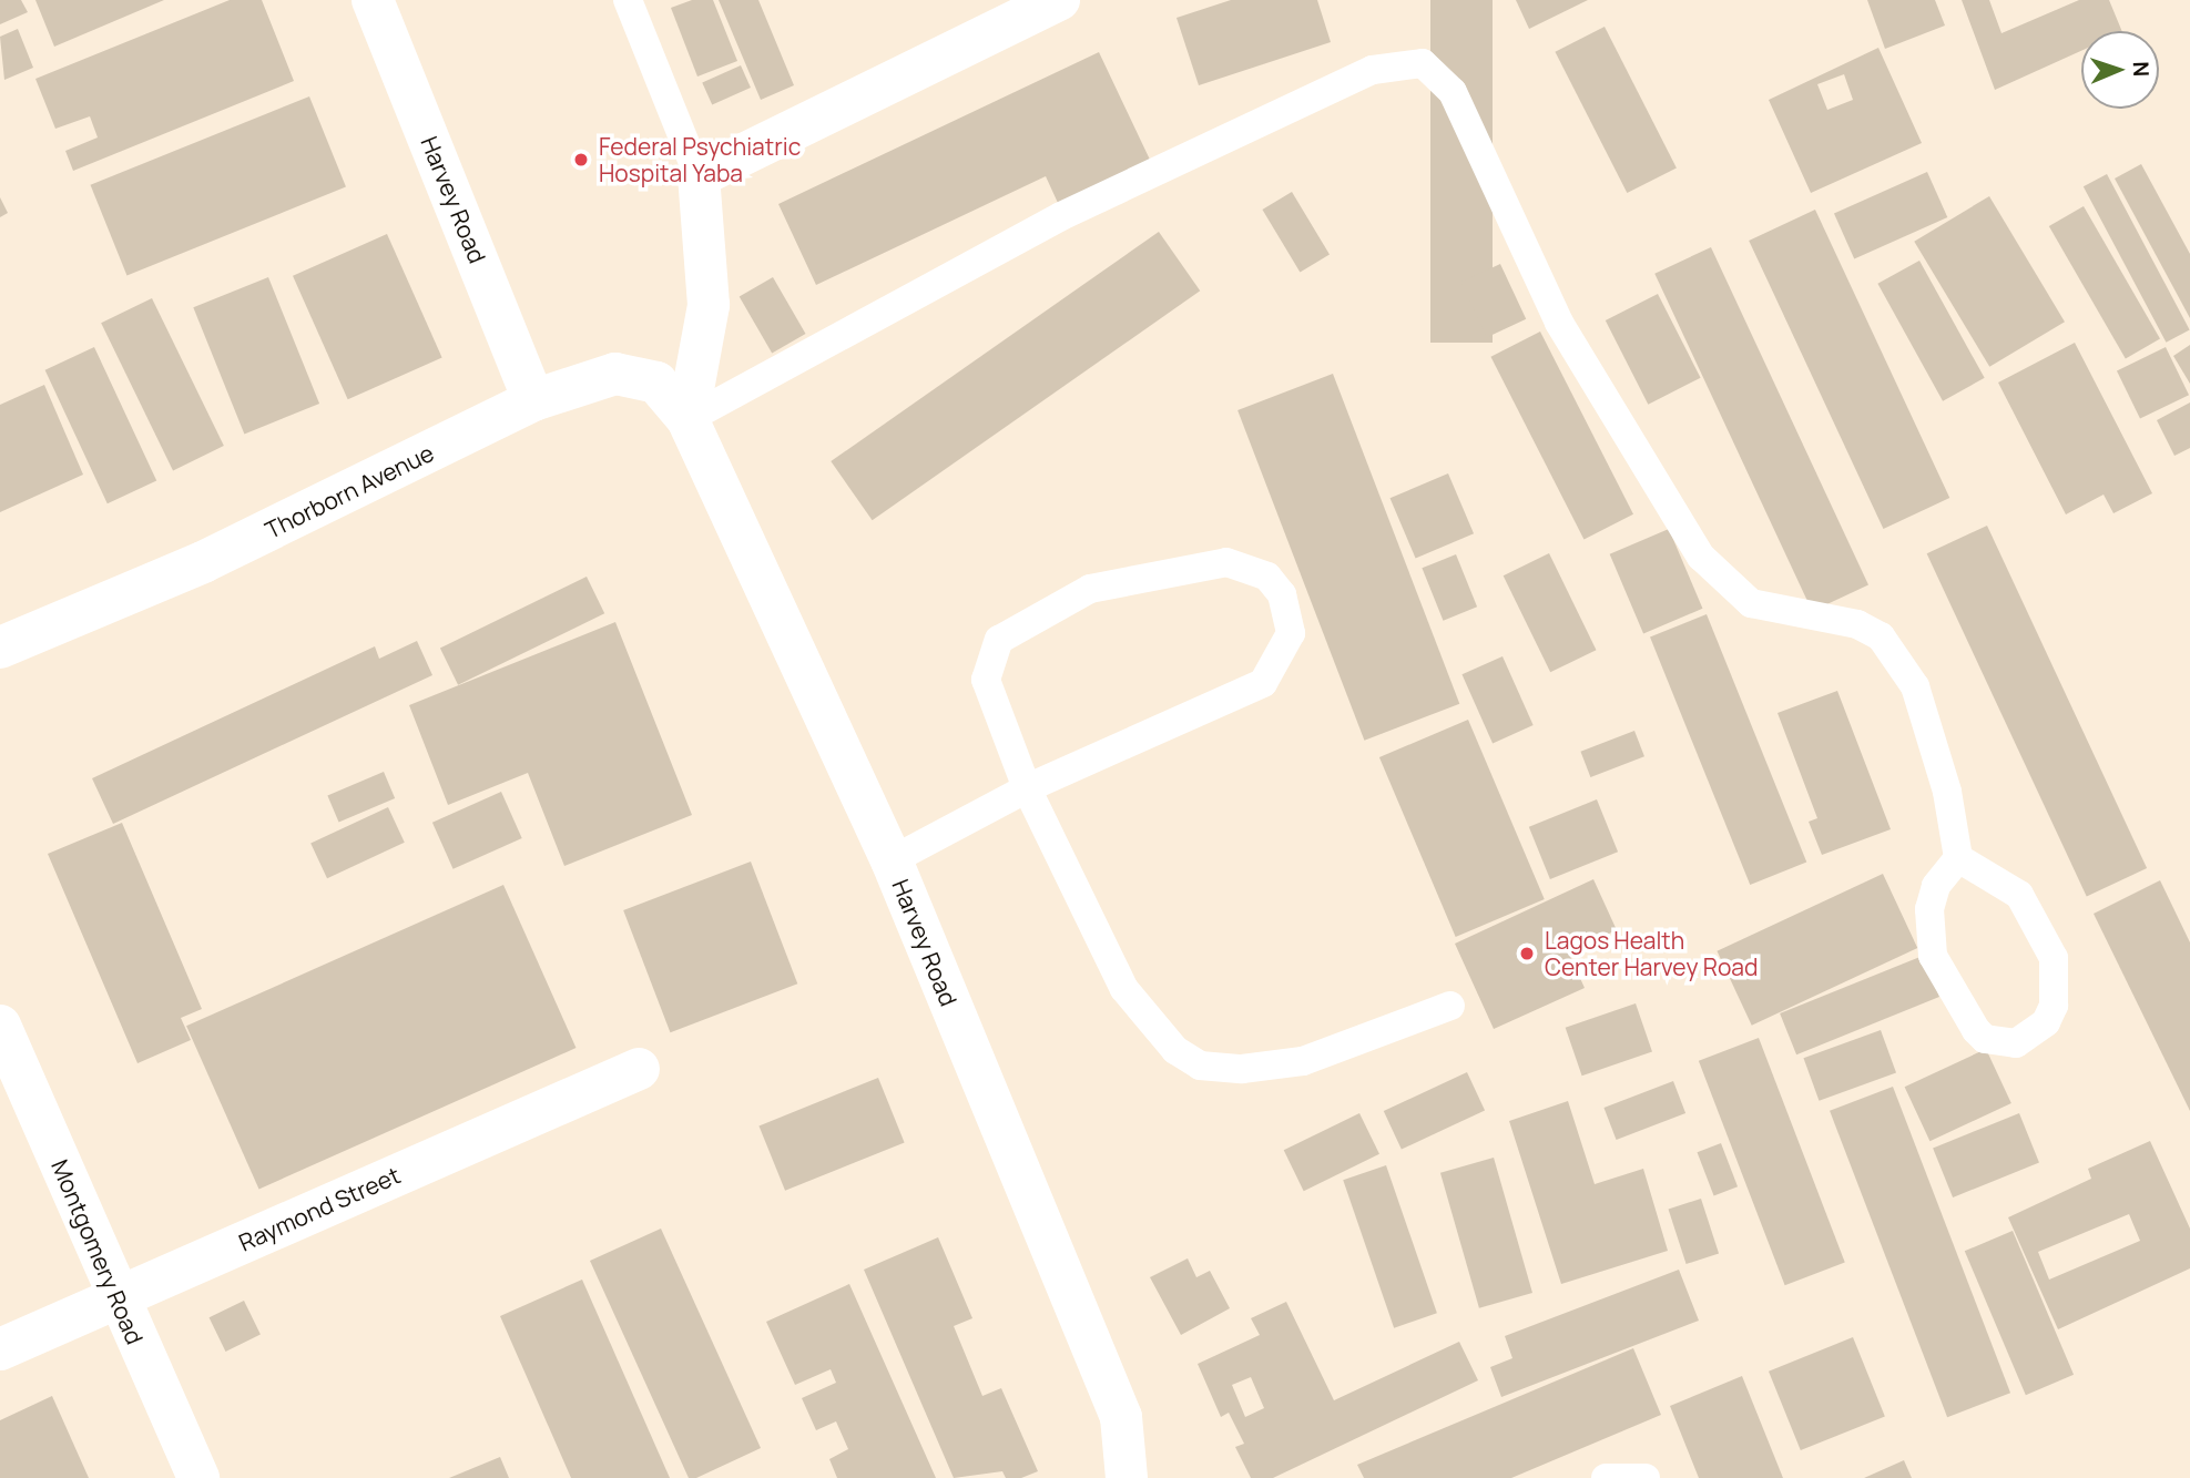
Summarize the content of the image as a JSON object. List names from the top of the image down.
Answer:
{
  "streets": {
    "street": [
      "Harvey Road",
      "Thorborn Avenue",
      "Raymond Street",
      "Montgomery Road"
    ]
  },
  "crossings": [
    ["Harvey Road", "Thorborn Avenue"],
    ["Raymond Street", "Montgomery Road"]
  ],
  "places": ["Federal Psychiatric Hospital Yaba", "Lagos Health Center Harvey Road"],
  "north": "right"
}
